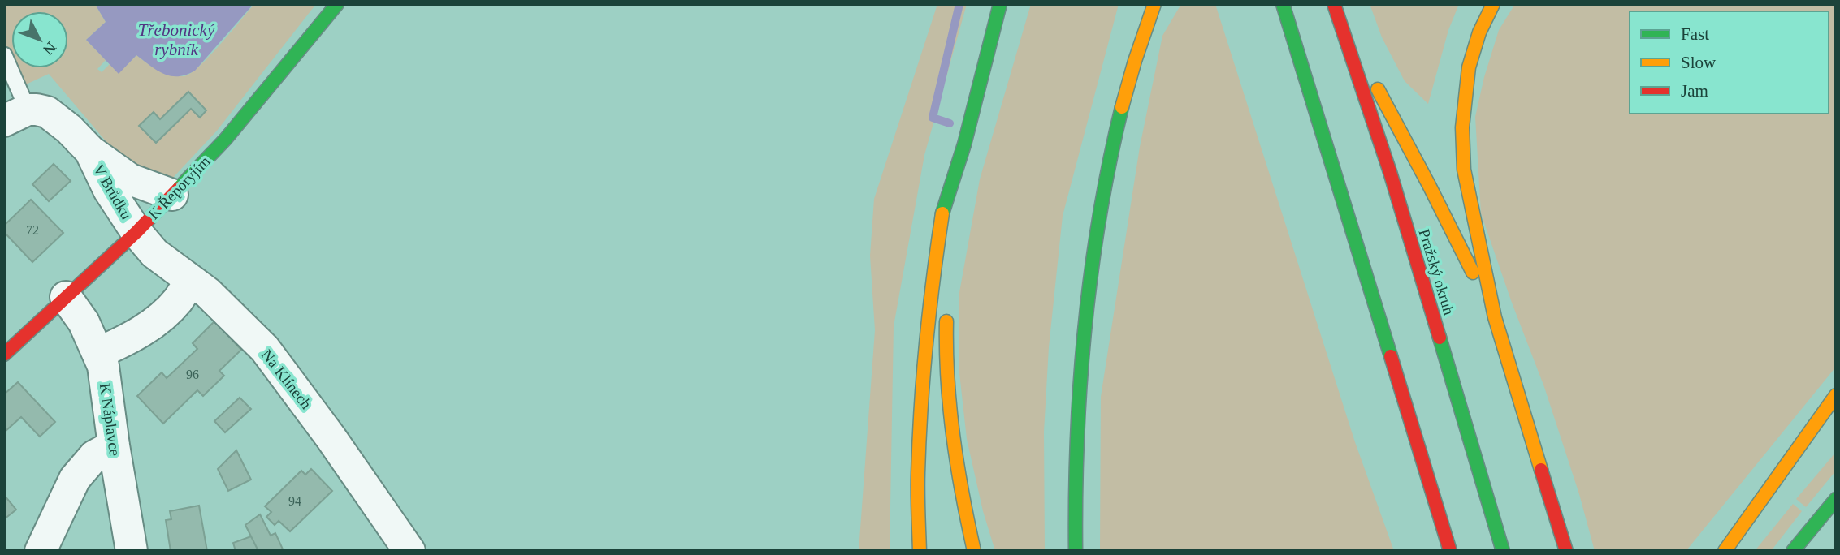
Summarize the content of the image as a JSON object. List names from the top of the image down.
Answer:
{
  "streets": {
    "main road": ["K Řeporyjím", "Pražský okruh"],
    "street": ["V Brůdku", "Na Klínech", "K Náplavce"]
  },
  "crossings": [
    ["K Řeporyjím", "V Brůdku"],
    ["K Řeporyjím", "Na Klínech"],
    ["K Řeporyjím", "K Náplavce"],
    ["V Brůdku", "Na Klínech"]
  ],
  "water": ["Třebonický rybník"],
  "house_numbers": ["72", "96", "94"],
  "legend": ["Fast", "Slow", "Jam"],
  "north": "bottom right"
}
